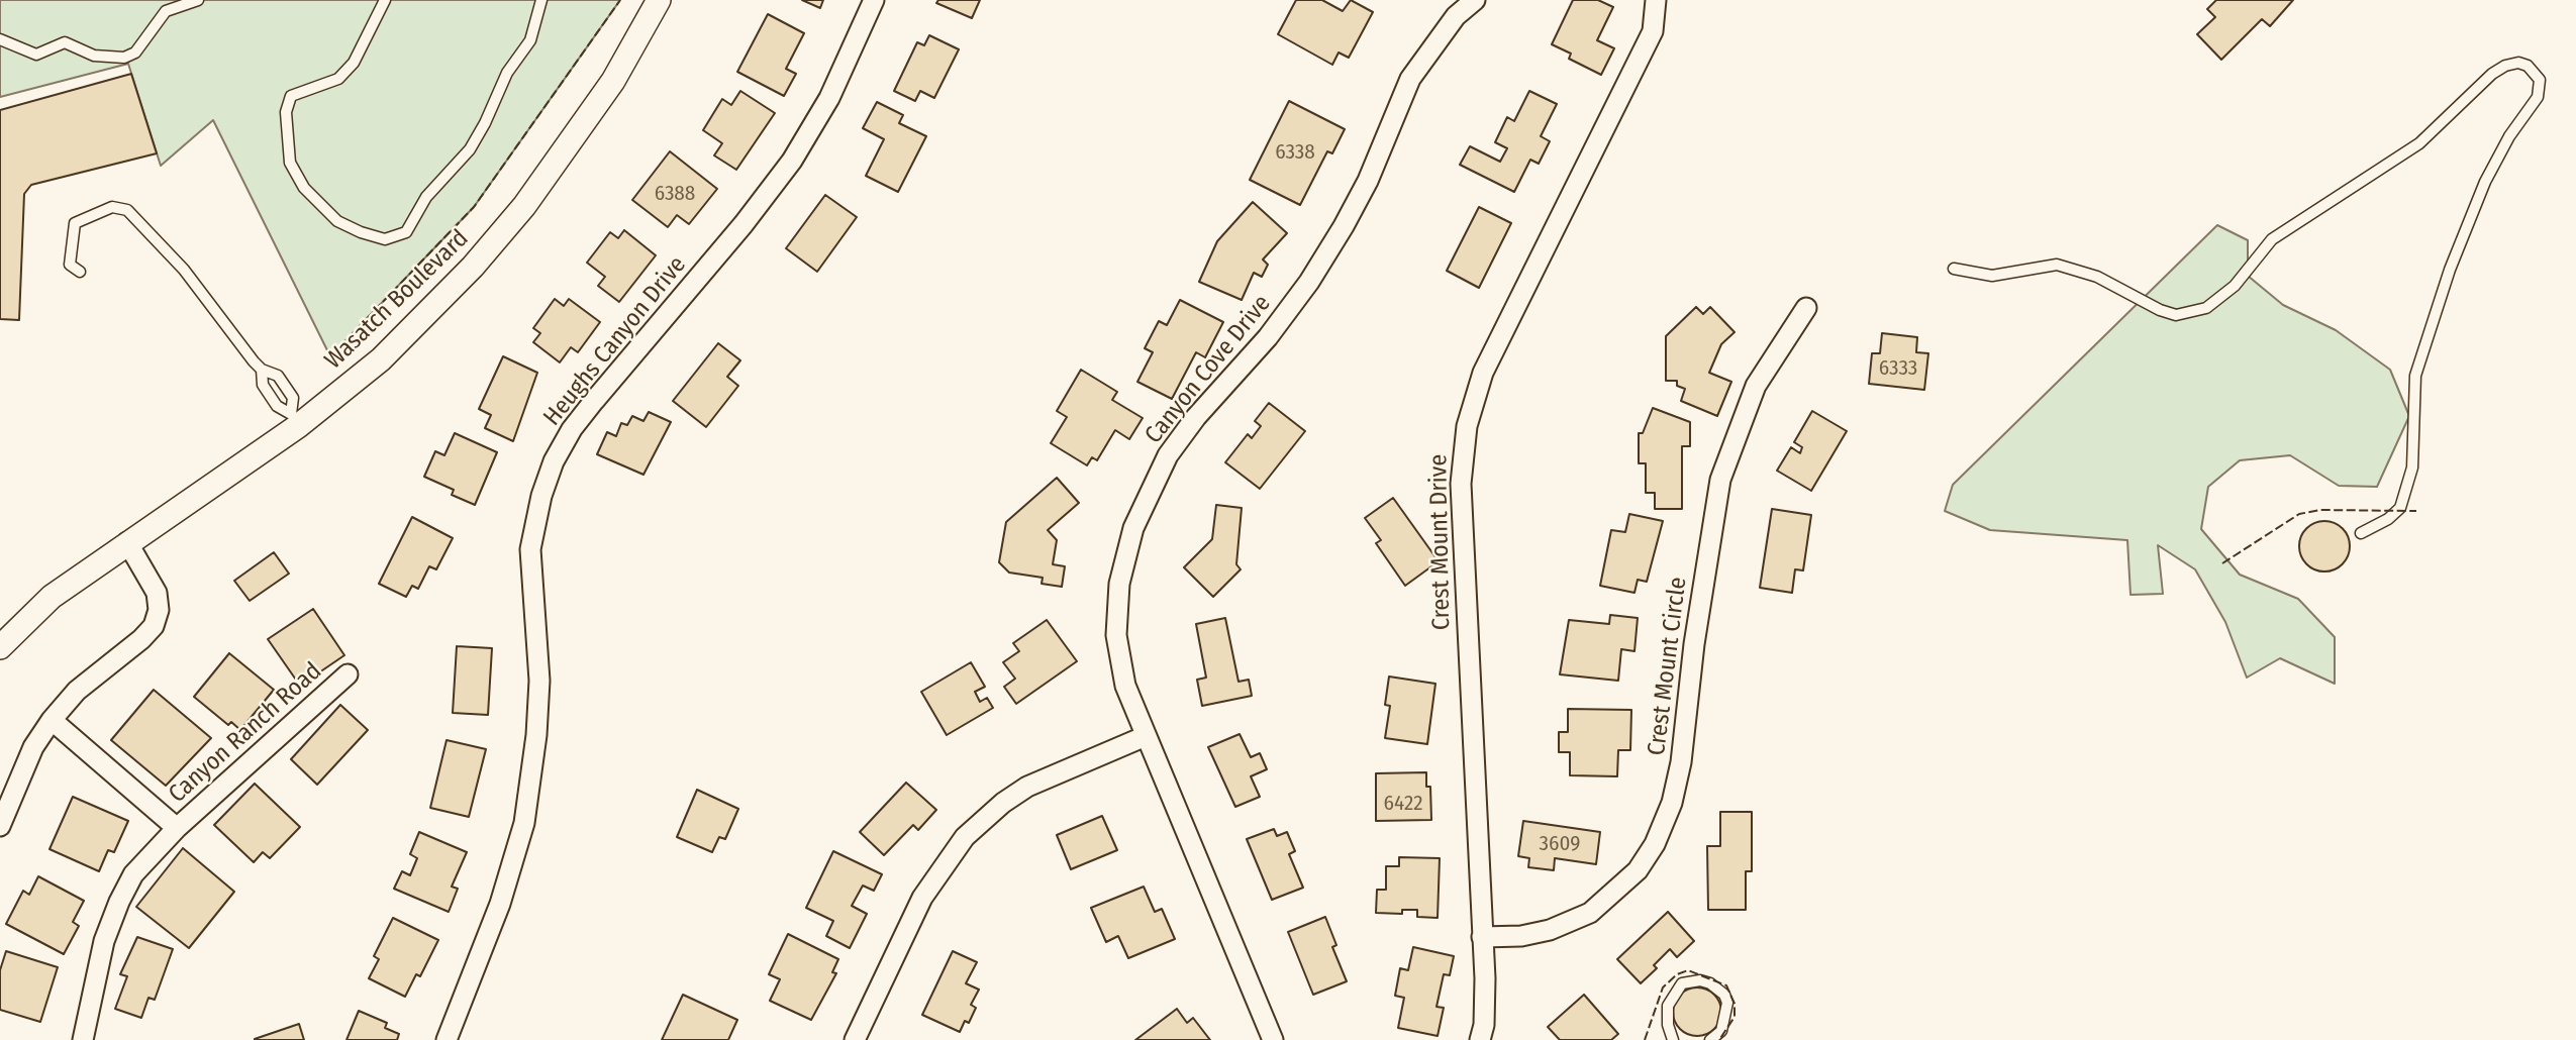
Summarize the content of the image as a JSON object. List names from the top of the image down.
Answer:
{
  "streets": {
    "street": [
      "Wasatch Boulevard",
      "Heughs Canyon Drive",
      "Canyon Cove Drive",
      "Crest Mount Drive",
      "Crest Mount Circle",
      "Canyon Ranch Road"
    ]
  },
  "crossings": [
    ["Crest Mount Drive", "Crest Mount Circle"]
  ],
  "house_numbers": [
    "6338",
    "6388",
    "6333",
    "6422",
    "3609"
  ]
}
